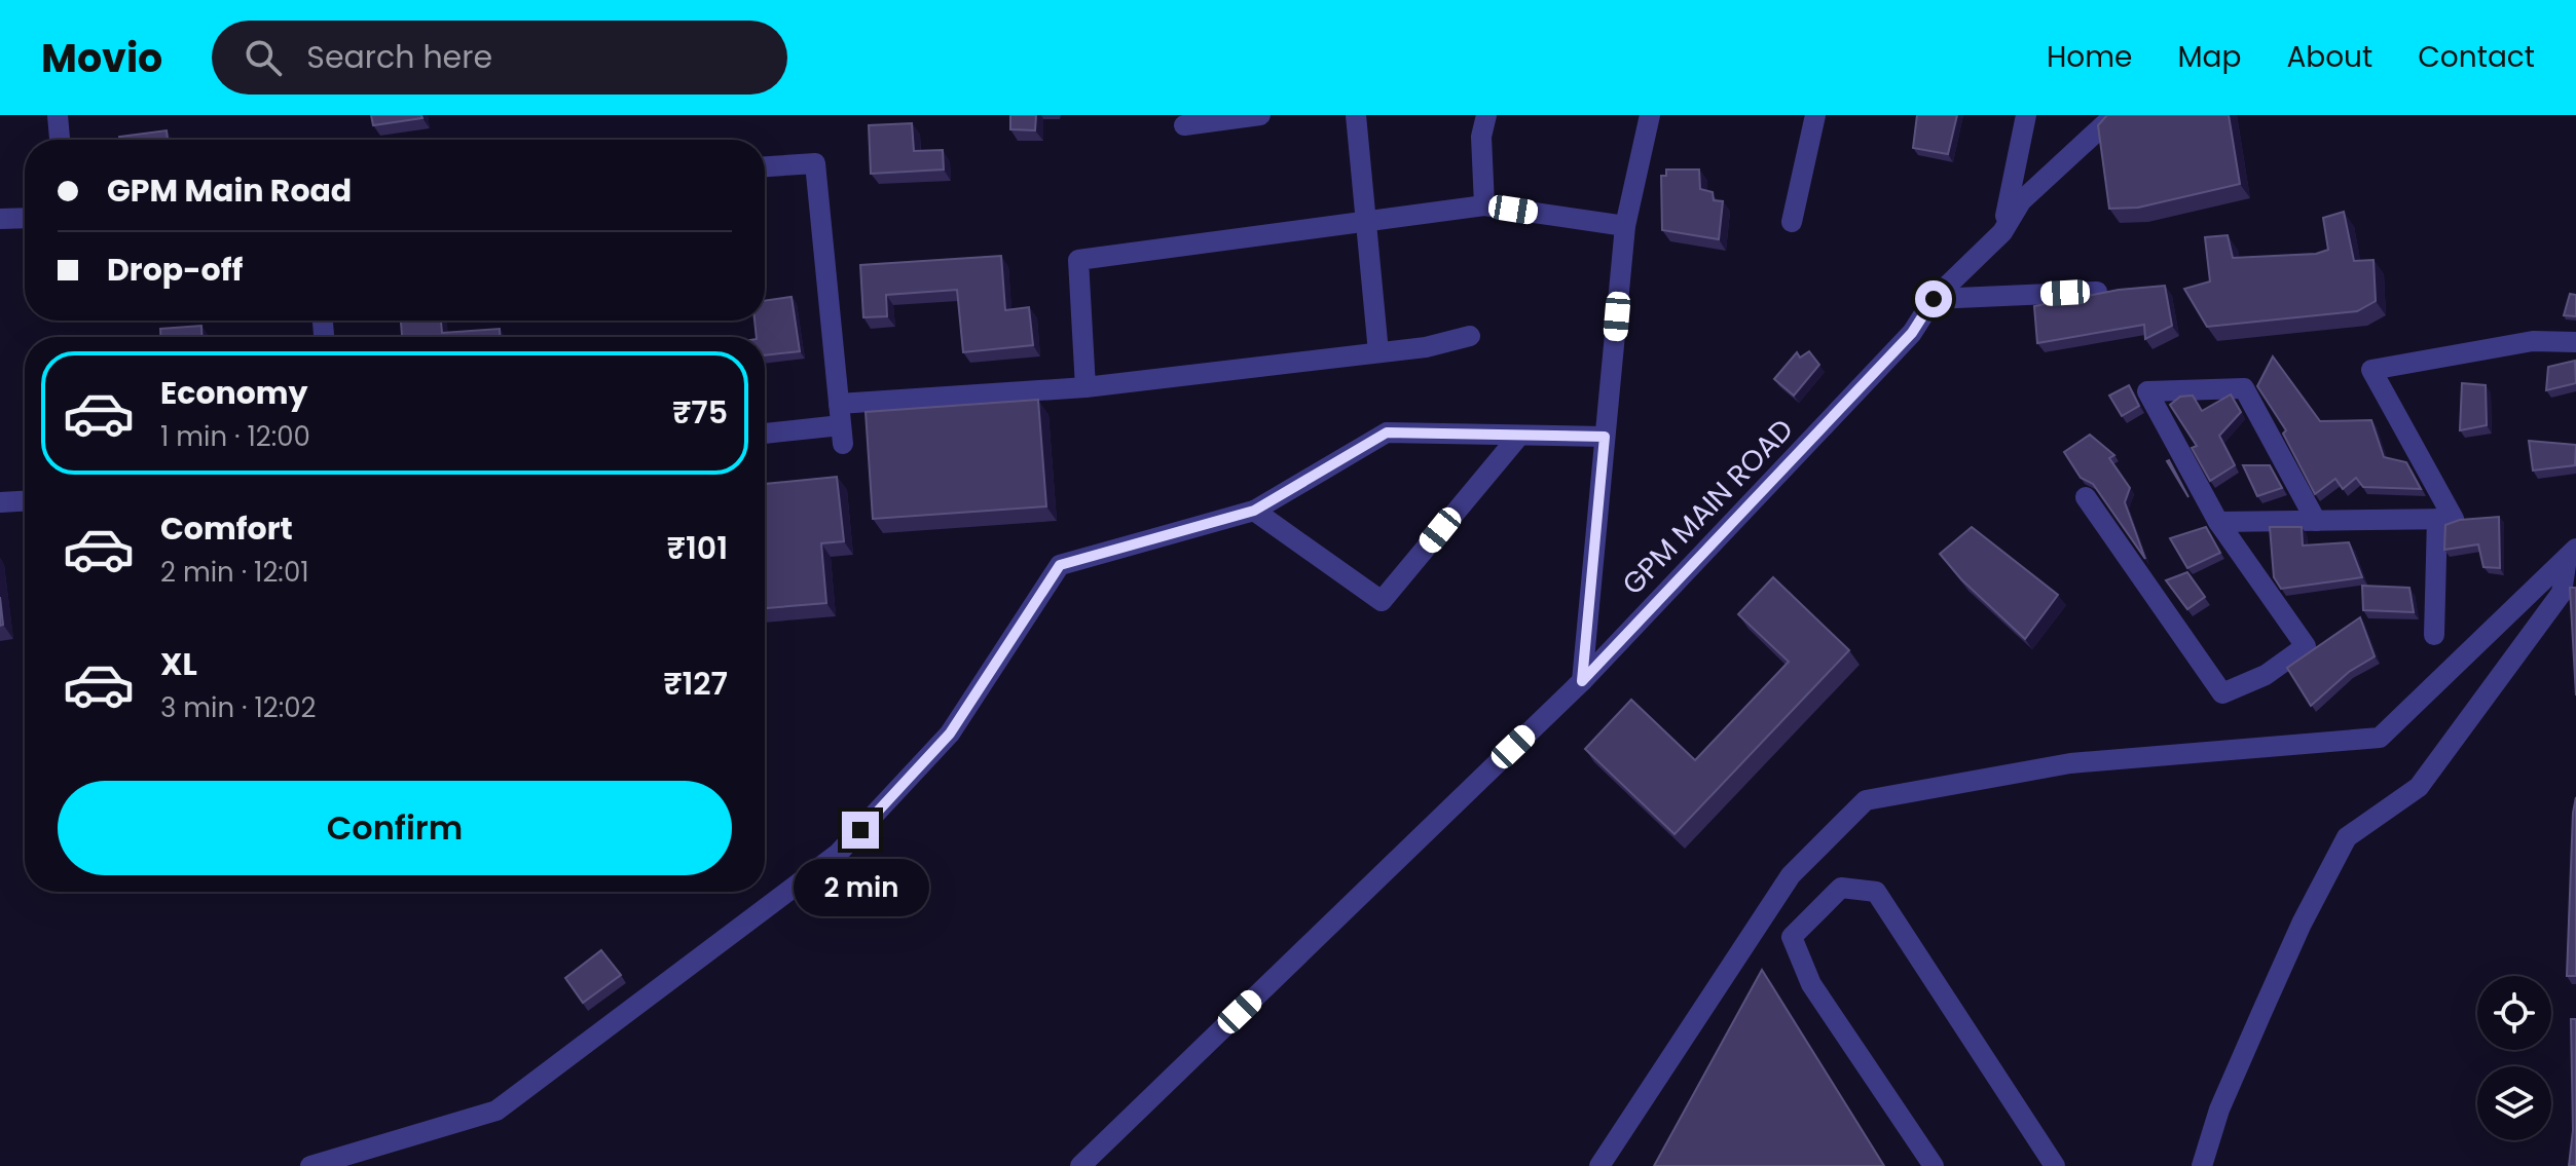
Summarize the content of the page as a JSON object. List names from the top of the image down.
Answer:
{
  "streets": {
    "street": ["GPM MAIN ROAD"]
  },
  "page": {
    "header": "Movio",
    "search": "Search here",
    "nav": [
      "Home",
      "Map",
      "About",
      "Contact"
    ],
    "banner": ["GPM Main Road", "Drop-off"],
    "list": [
      {
        "name": "Economy",
        "note": "1 min · 12:00",
        "value": "₹75"
      },
      {
        "name": "Comfort",
        "note": "2 min · 12:01",
        "value": "₹101"
      },
      {
        "name": "XL",
        "note": "3 min · 12:02",
        "value": "₹127"
      }
    ],
    "buttons": "Confirm",
    "bubble": "2 min"
  }
}
